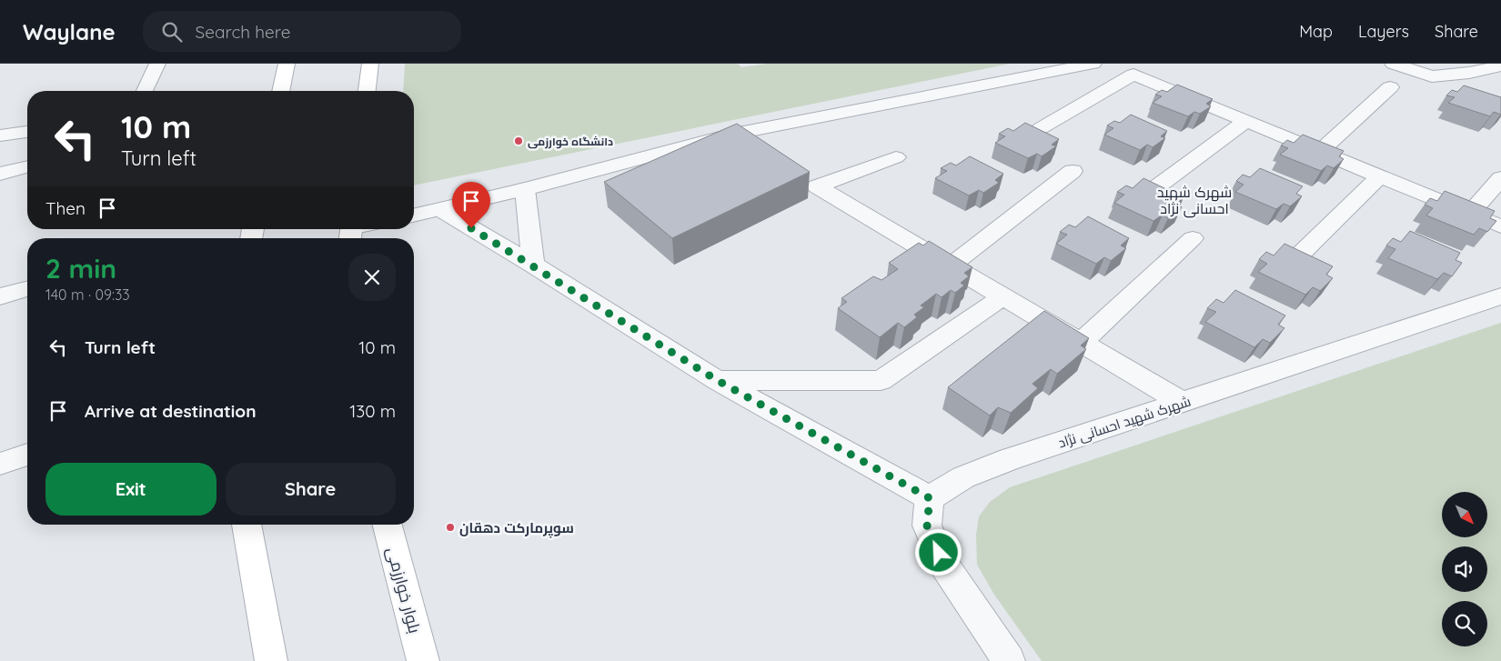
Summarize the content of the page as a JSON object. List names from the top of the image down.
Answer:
{
  "streets": {
    "main road": ["بلوار خوارزمی"],
    "street": ["شهرک شهید احسانی نژاد"]
  },
  "districts": ["شهرک شهید احسانی نژاد"],
  "places": ["دانشگاه خوارزمی", "سوپرمارکت دهقان"],
  "north": "bottom right",
  "page": {
    "header": "Waylane",
    "search": "Search here",
    "nav": ["Map", "Layers", "Share"],
    "turn": ["10 m", "Turn left"],
    "then": "Then",
    "heading": ["2 min", "140 m · 09:33"],
    "list": [
      {
        "name": "Turn left",
        "value": "10 m"
      },
      {
        "name": "Arrive at destination",
        "value": "130 m"
      }
    ],
    "buttons": ["Exit", "Share"]
  }
}
